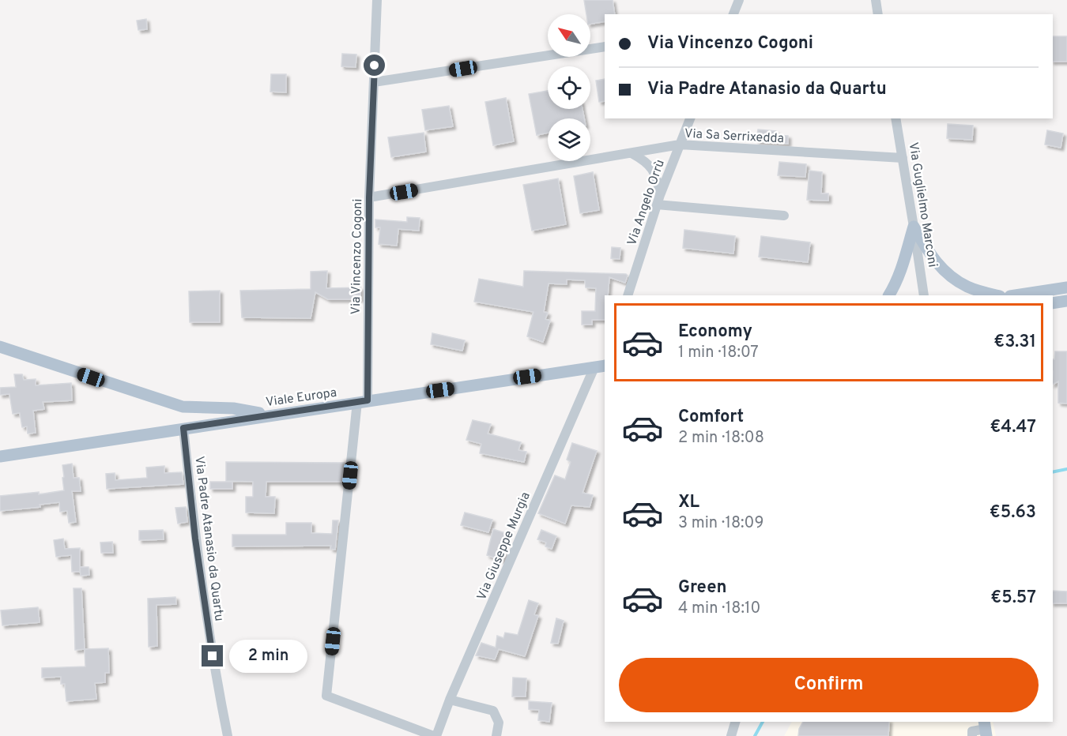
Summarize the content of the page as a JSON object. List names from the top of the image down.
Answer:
{
  "streets": {
    "main road": ["Viale Europa"],
    "street": [
      "Via Sa Serrixedda",
      "Via Angelo Orrù",
      "Via Guglielmo Marconi",
      "Via Vincenzo Cogoni",
      "Via Padre Atanasio da Quartu",
      "Via Giuseppe Murgia"
    ]
  },
  "crossings": [
    ["Via Sa Serrixedda", "Via Angelo Orrù"],
    ["Via Sa Serrixedda", "Via Guglielmo Marconi"],
    ["Via Sa Serrixedda", "Via Vincenzo Cogoni"],
    ["Via Vincenzo Cogoni", "Viale Europa"],
    ["Via Vincenzo Cogoni", "Via Giuseppe Murgia"],
    ["Viale Europa", "Via Padre Atanasio da Quartu"],
    ["Viale Europa", "Via Giuseppe Murgia"]
  ],
  "north": "top left",
  "page": {
    "banner": ["Via Vincenzo Cogoni", "Via Padre Atanasio da Quartu"],
    "list": [
      {
        "name": "Economy",
        "note": "1 min · 18:07",
        "value": "€3.31"
      },
      {
        "name": "Comfort",
        "note": "2 min · 18:08",
        "value": "€4.47"
      },
      {
        "name": "XL",
        "note": "3 min · 18:09",
        "value": "€5.63"
      },
      {
        "name": "Green",
        "note": "4 min · 18:10",
        "value": "€5.57"
      }
    ],
    "bubble": "2 min",
    "buttons": "Confirm"
  }
}
